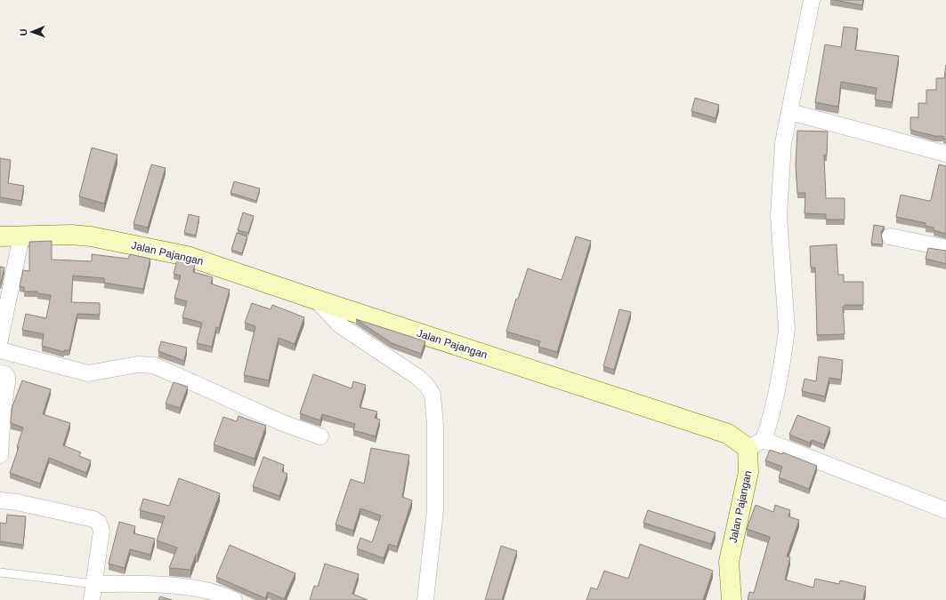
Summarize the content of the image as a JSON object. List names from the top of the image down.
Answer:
{
  "streets": {
    "main road": ["Jalan Pajangan"]
  },
  "north": "left"
}
